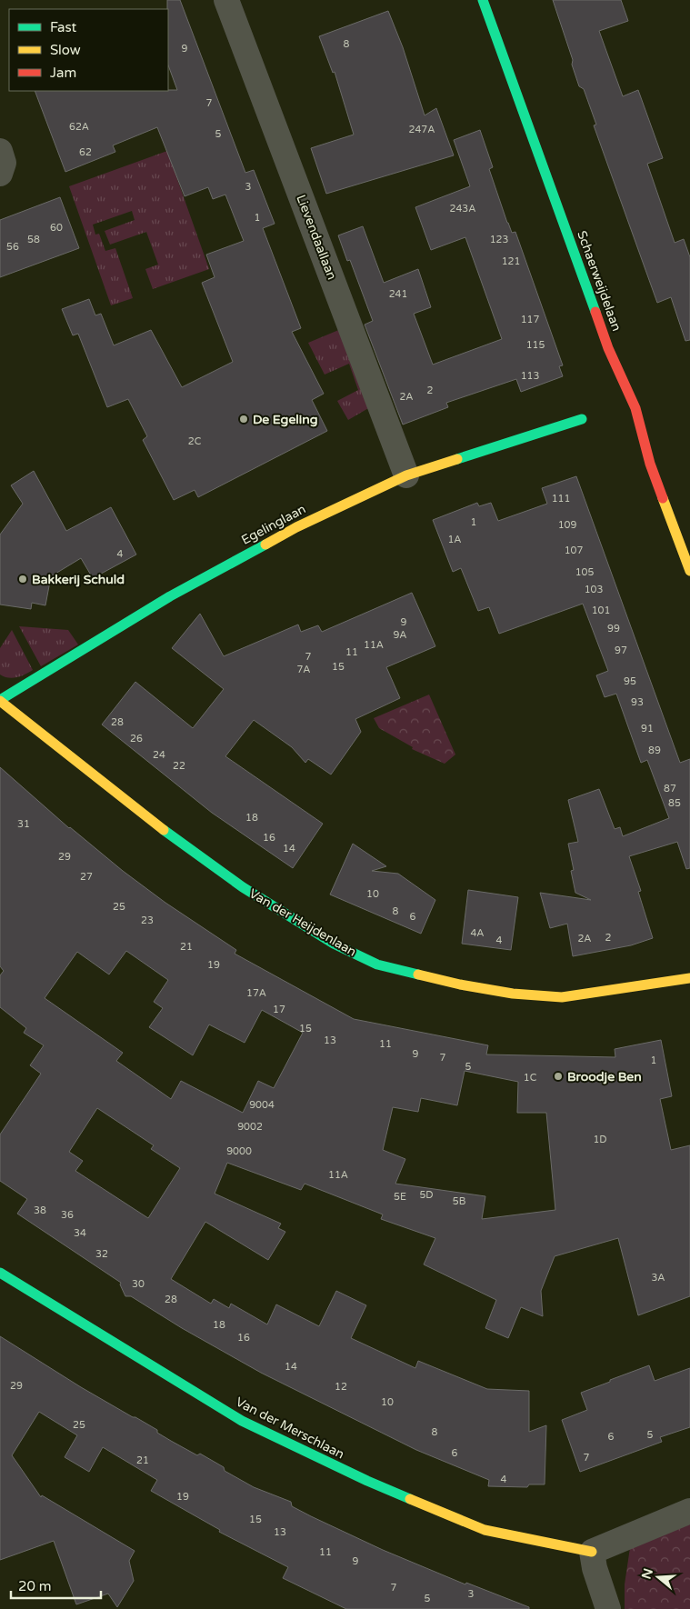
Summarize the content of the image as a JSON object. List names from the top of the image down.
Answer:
{
  "streets": {
    "street": [
      "Lievendaallaan",
      "Schaerweijdelaan",
      "Egelinglaan",
      "Van der Heijdenlaan",
      "Van der Merschlaan"
    ]
  },
  "crossings": [
    ["Lievendaallaan", "Egelinglaan"],
    ["Egelinglaan", "Van der Heijdenlaan"]
  ],
  "places": ["De Egeling", "Bakkerij Schuld", "Broodje Ben"],
  "house_numbers": [
    "8",
    "9",
    "7",
    "62A",
    "247A",
    "5",
    "62",
    "3",
    "243A",
    "1",
    "60",
    "58",
    "123",
    "56",
    "121",
    "241",
    "117",
    "115",
    "113",
    "2",
    "2A",
    "2C",
    "111",
    "1",
    "109",
    "1A",
    "107",
    "4",
    "105",
    "103",
    "101",
    "9",
    "99",
    "9A",
    "11A",
    "97",
    "11",
    "7",
    "15",
    "7A",
    "95",
    "93",
    "28",
    "91",
    "26",
    "89",
    "24",
    "22",
    "87",
    "85",
    "18",
    "31",
    "16",
    "14",
    "29",
    "27",
    "10",
    "25",
    "8",
    "6",
    "23",
    "4A",
    "2",
    "2A",
    "4",
    "21",
    "19",
    "17A",
    "17",
    "15",
    "13",
    "11",
    "9",
    "7",
    "1",
    "5",
    "1C",
    "9004",
    "9002",
    "1D",
    "9000",
    "11A",
    "5D",
    "5E",
    "5B",
    "38",
    "36",
    "34",
    "32",
    "3A",
    "30",
    "28",
    "18",
    "16",
    "14",
    "29",
    "12",
    "10",
    "25",
    "8",
    "5",
    "6",
    "6",
    "7",
    "21",
    "4",
    "19",
    "15",
    "13",
    "11",
    "9",
    "7",
    "3",
    "5"
  ],
  "legend": ["Fast", "Slow", "Jam"],
  "scale_bar": "20 m",
  "north": "left"
}
